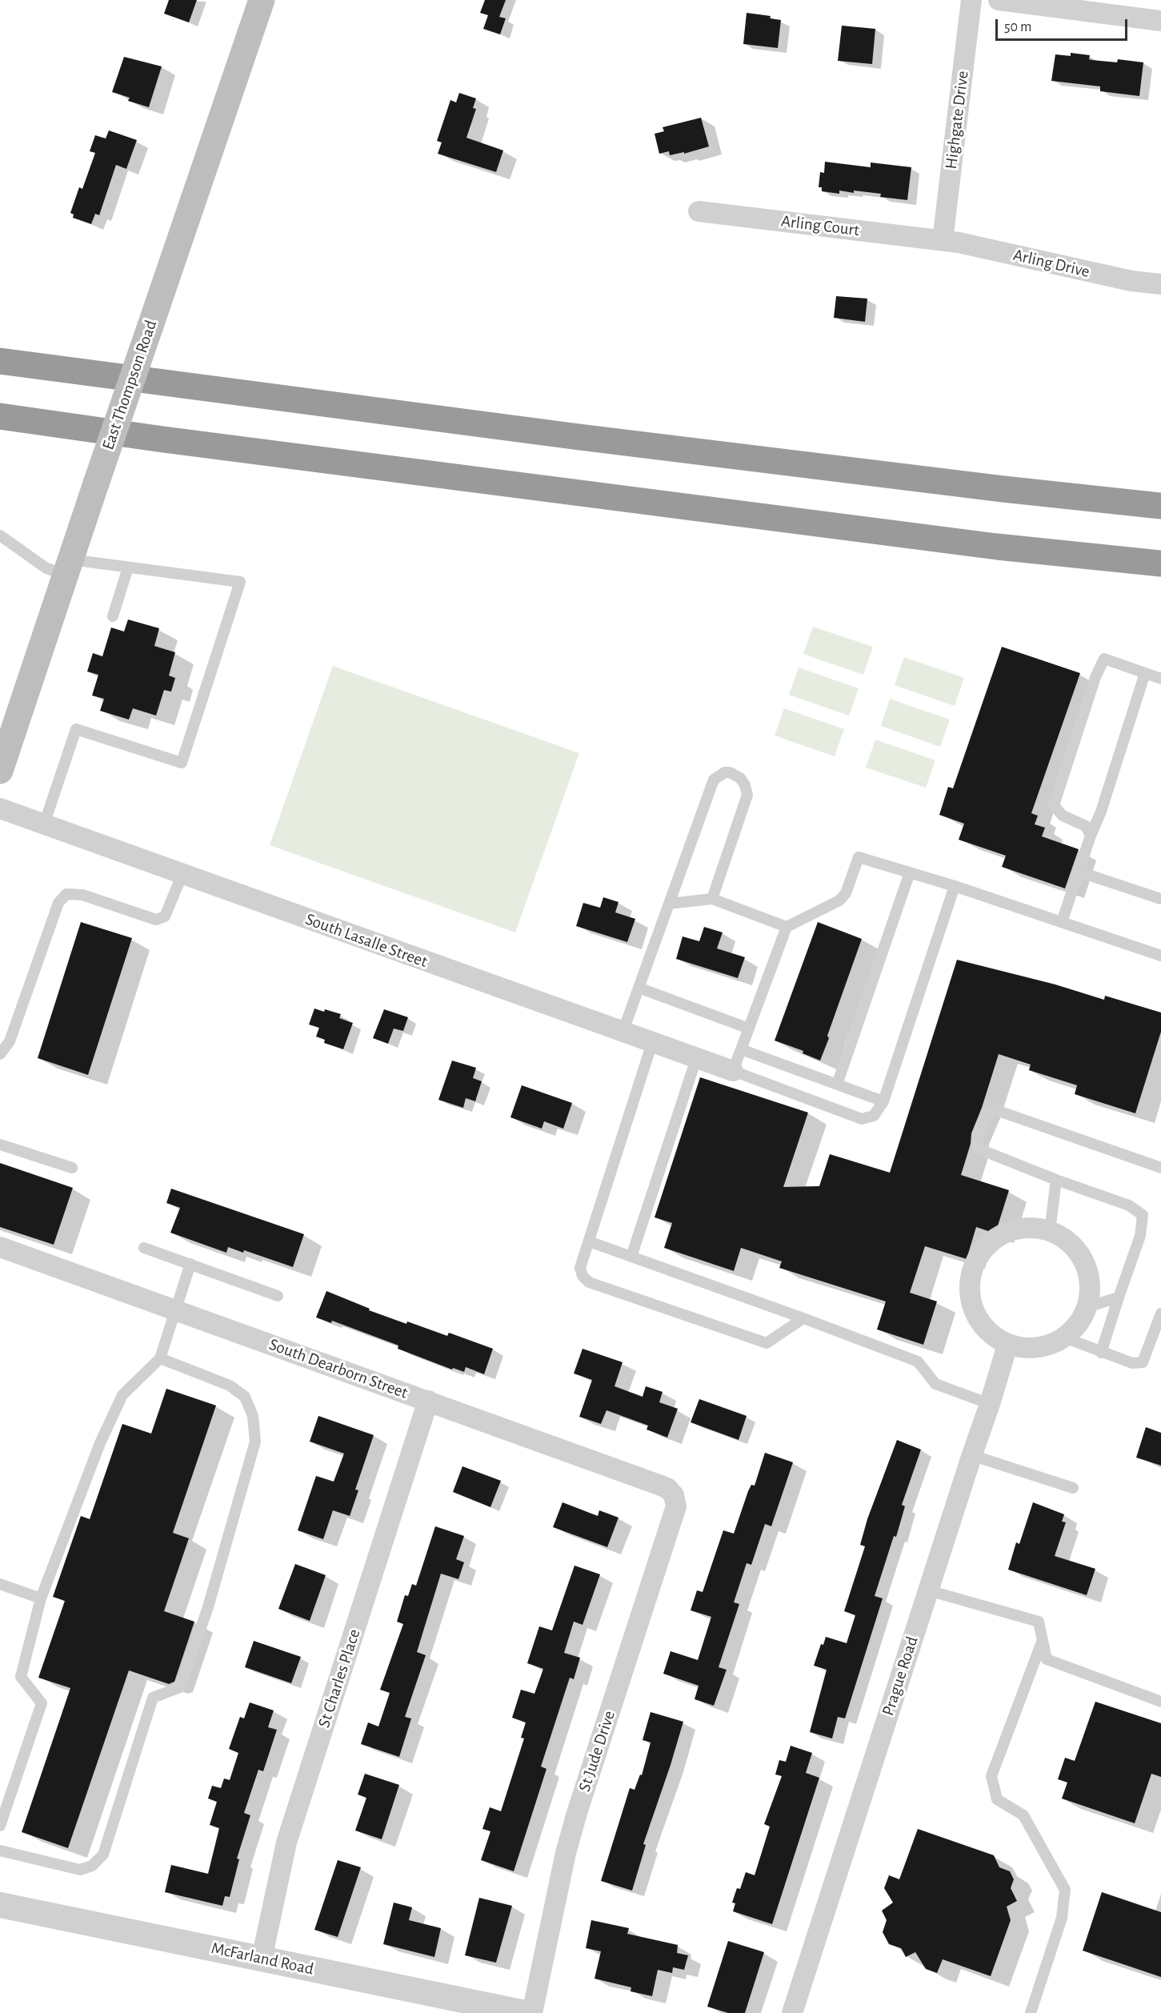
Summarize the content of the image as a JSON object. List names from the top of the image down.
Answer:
{
  "streets": {
    "main road": ["East Thompson Road"],
    "street": [
      "Highgate Drive",
      "Arling Court",
      "Arling Drive",
      "South Lasalle Street",
      "South Dearborn Street",
      "Prague Road",
      "St Charles Place",
      "St Jude Drive",
      "McFarland Road"
    ]
  },
  "crossings": [
    ["Highgate Drive", "Arling Court"],
    ["Highgate Drive", "Arling Drive"],
    ["Arling Court", "Arling Drive"],
    ["South Dearborn Street", "St Charles Place"],
    ["South Dearborn Street", "St Jude Drive"],
    ["St Charles Place", "McFarland Road"]
  ],
  "scale_bar": "50 m"
}
